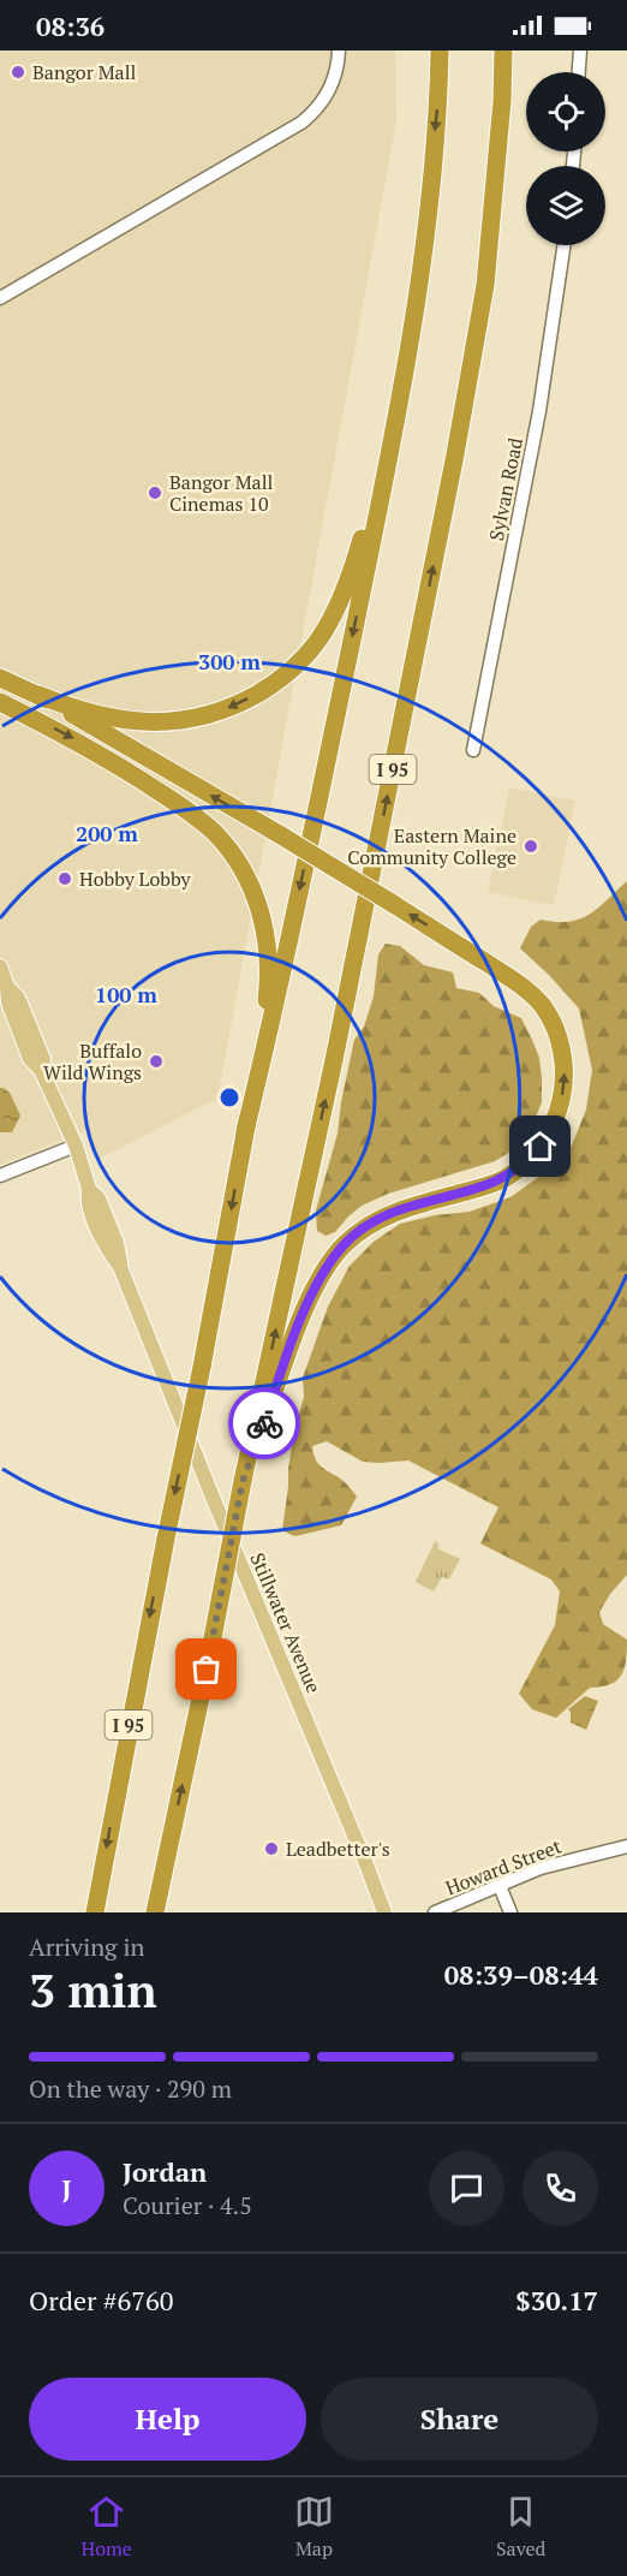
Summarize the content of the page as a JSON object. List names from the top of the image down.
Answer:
{
  "streets": {
    "highway": ["I 95"],
    "main road": ["Stillwater Avenue"],
    "street": ["Sylvan Road", "Howard Street"]
  },
  "places": [
    "Bangor Mall",
    "Bangor Mall Cinemas 10",
    "Eastern Maine Community College",
    "Hobby Lobby",
    "Buffalo Wild Wings",
    "Leadbetter's"
  ],
  "page": {
    "status": "08:36",
    "heading": ["3 min", "Arriving in", "08:39–08:44"],
    "panel": [
      "Jordan",
      "Courier · 4.5",
      "Order #6760",
      "$30.17"
    ],
    "bar": "On the way · 290 m",
    "round": "J",
    "buttons": ["Help", "Share"],
    "tabs": ["Home", "Map", "Saved"]
  },
  "rings": ["300 m", "200 m", "100 m"]
}
